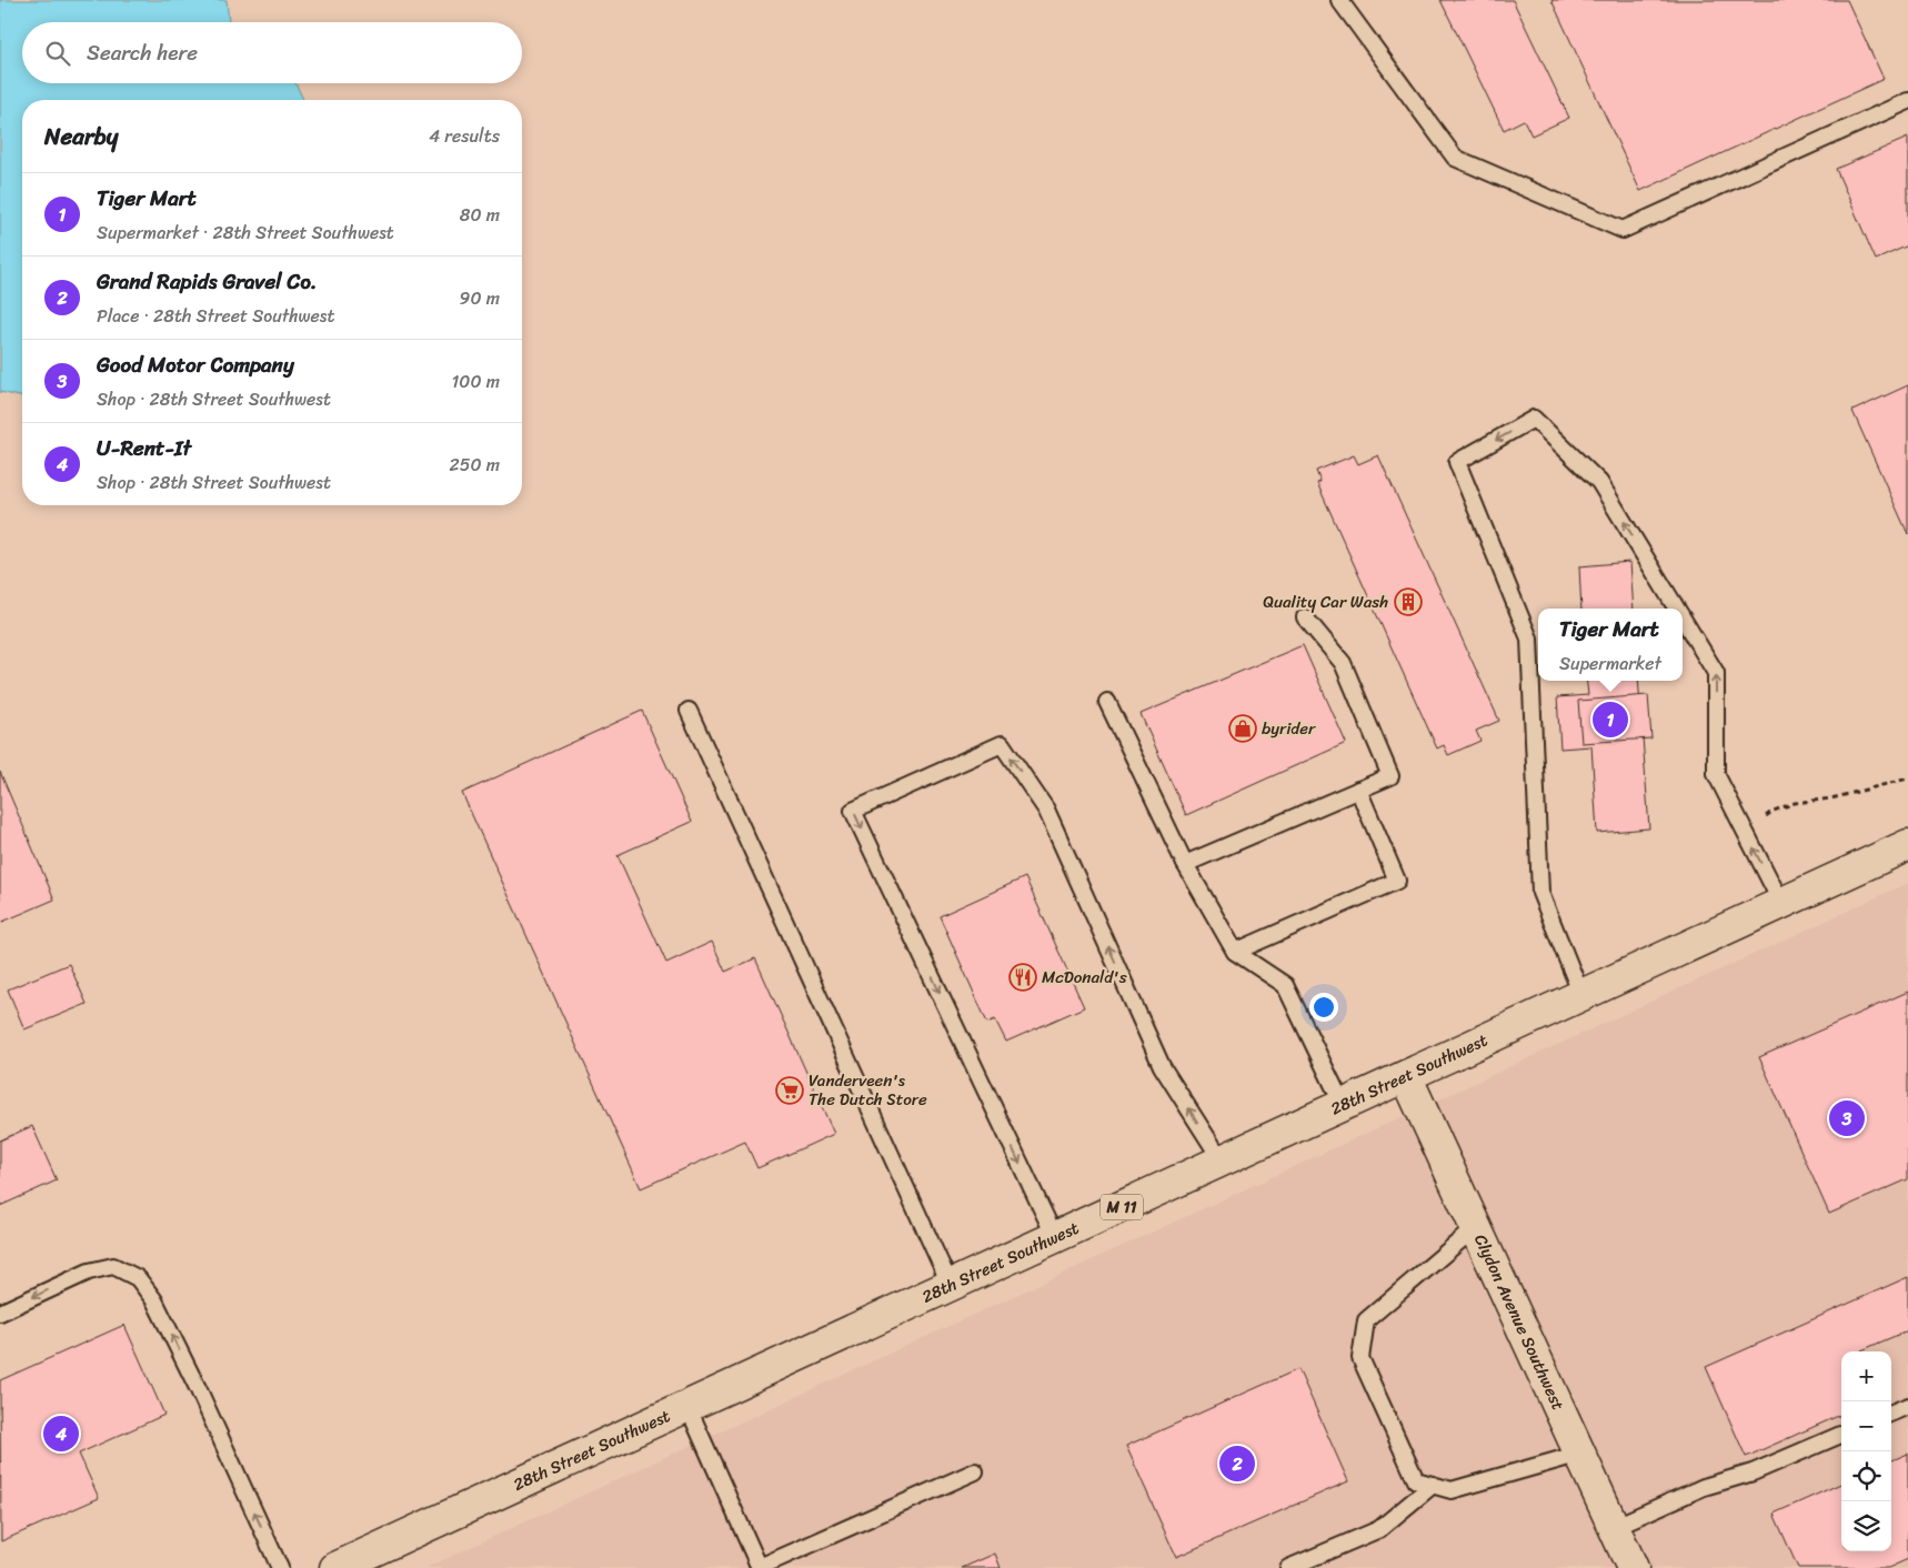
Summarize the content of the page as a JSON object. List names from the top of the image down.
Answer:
{
  "streets": {
    "main road": ["28th Street Southwest", "M 11", "Clydon Avenue Southwest"]
  },
  "crossings": [
    ["28th Street Southwest", "Clydon Avenue Southwest"]
  ],
  "places": {
    "building": ["Quality Car Wash"],
    "shop": ["byrider"],
    "restaurant": ["McDonald's"],
    "supermarket": ["Vanderveen's The Dutch Store"]
  },
  "page": {
    "search": "Search here",
    "heading": ["Nearby", "4 results"],
    "list": [
      {
        "mark": "1",
        "name": "Tiger Mart",
        "note": "Supermarket · 28th Street Southwest",
        "value": "80 m"
      },
      {
        "mark": "2",
        "name": "Grand Rapids Gravel Co.",
        "note": "Place · 28th Street Southwest",
        "value": "90 m"
      },
      {
        "mark": "3",
        "name": "Good Motor Company",
        "note": "Shop · 28th Street Southwest",
        "value": "100 m"
      },
      {
        "mark": "4",
        "name": "U-Rent-It",
        "note": "Shop · 28th Street Southwest",
        "value": "250 m"
      }
    ],
    "popup": ["Tiger Mart", "Supermarket"],
    "pins": [
      "1",
      "3",
      "4",
      "2"
    ],
    "map_buttons": ["+", "−"]
  }
}
